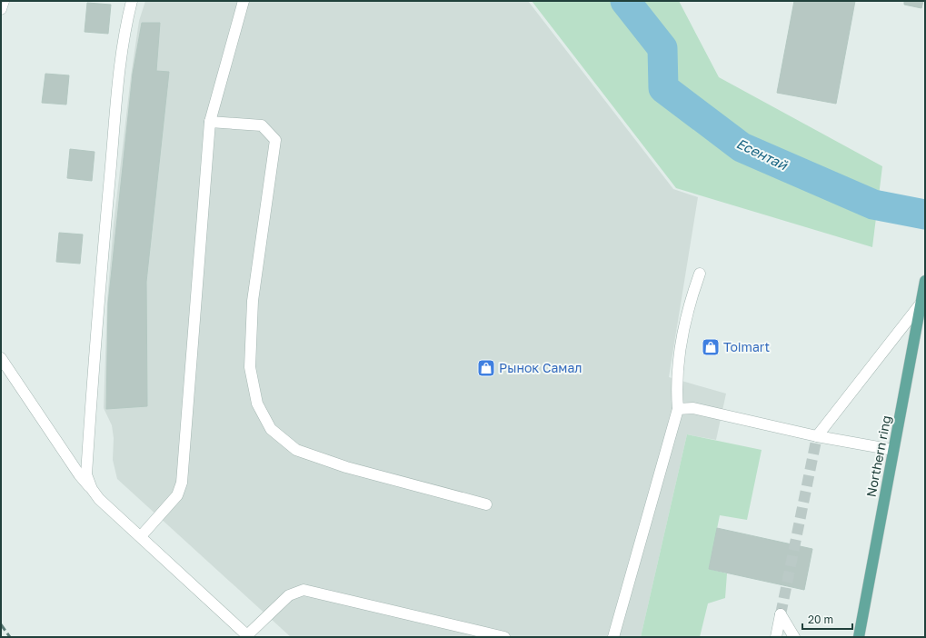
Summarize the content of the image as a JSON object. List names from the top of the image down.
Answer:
{
  "streets": {
    "main road": ["Northern ring"]
  },
  "water": ["Есентай"],
  "places": {
    "shop": ["Toimart", "Рынок Самал"]
  },
  "scale_bar": "20 m"
}
